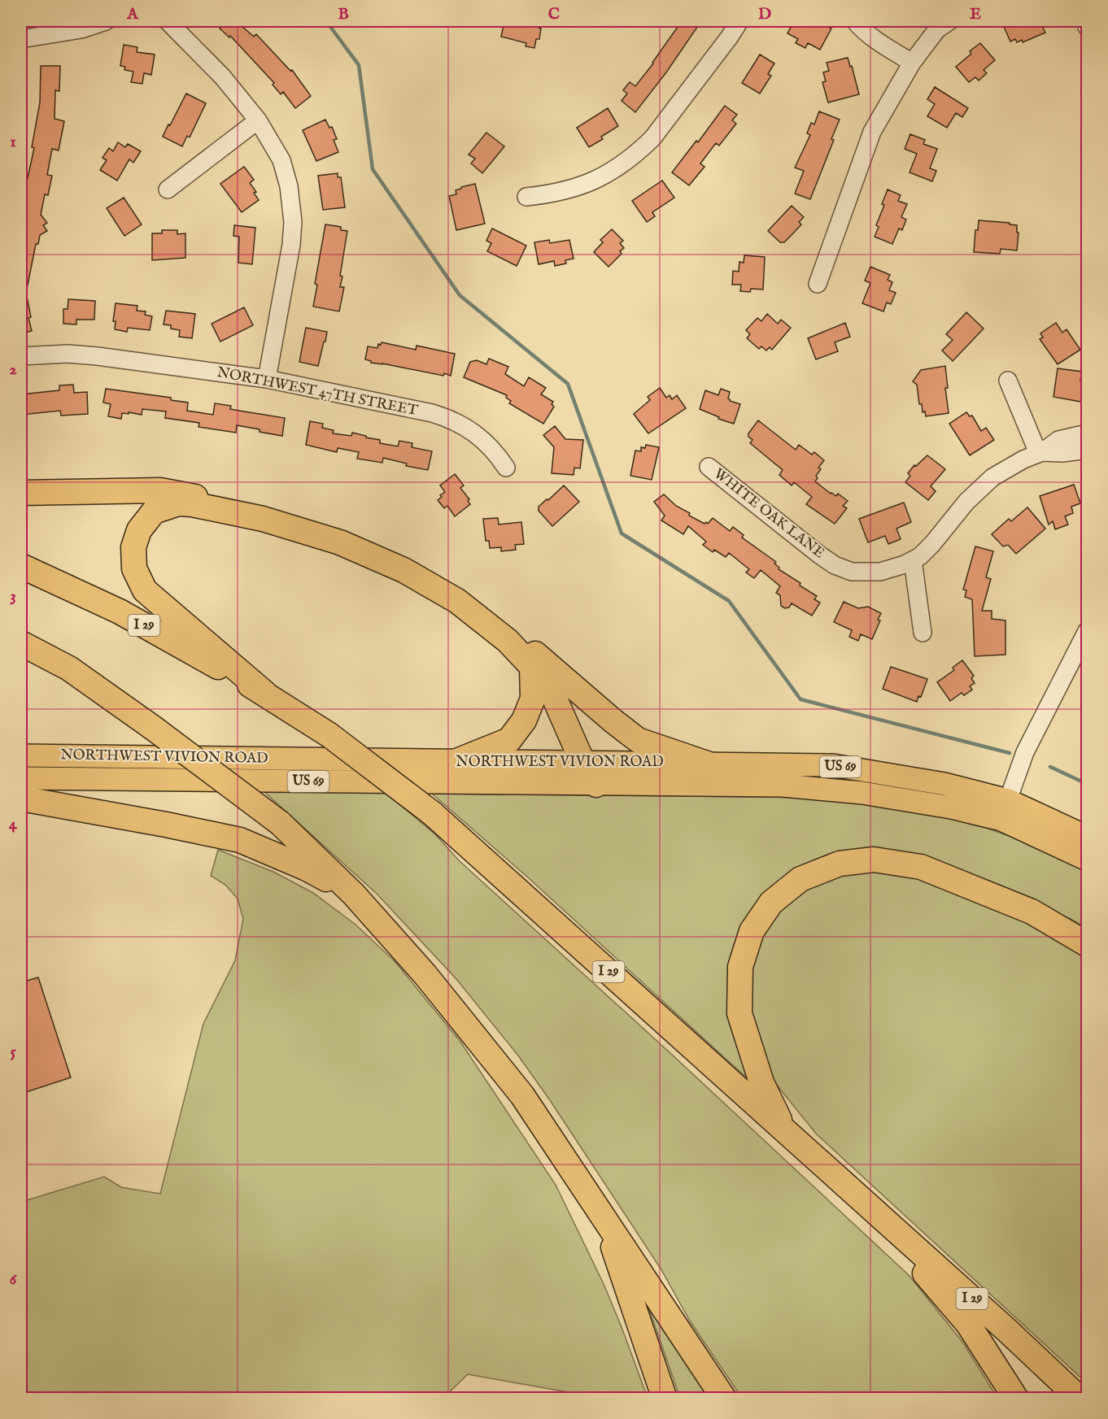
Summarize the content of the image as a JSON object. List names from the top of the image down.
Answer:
{
  "streets": {
    "highway": ["I 29"],
    "main road": ["NORTHWEST VIVION ROAD", "US 69"],
    "street": ["NORTHWEST 47TH STREET", "WHITE OAK LANE"]
  },
  "grid": {
    "columns": [
      "A",
      "B",
      "C",
      "D",
      "E"
    ],
    "rows": [
      "1",
      "2",
      "3",
      "4",
      "5",
      "6"
    ]
  }
}
